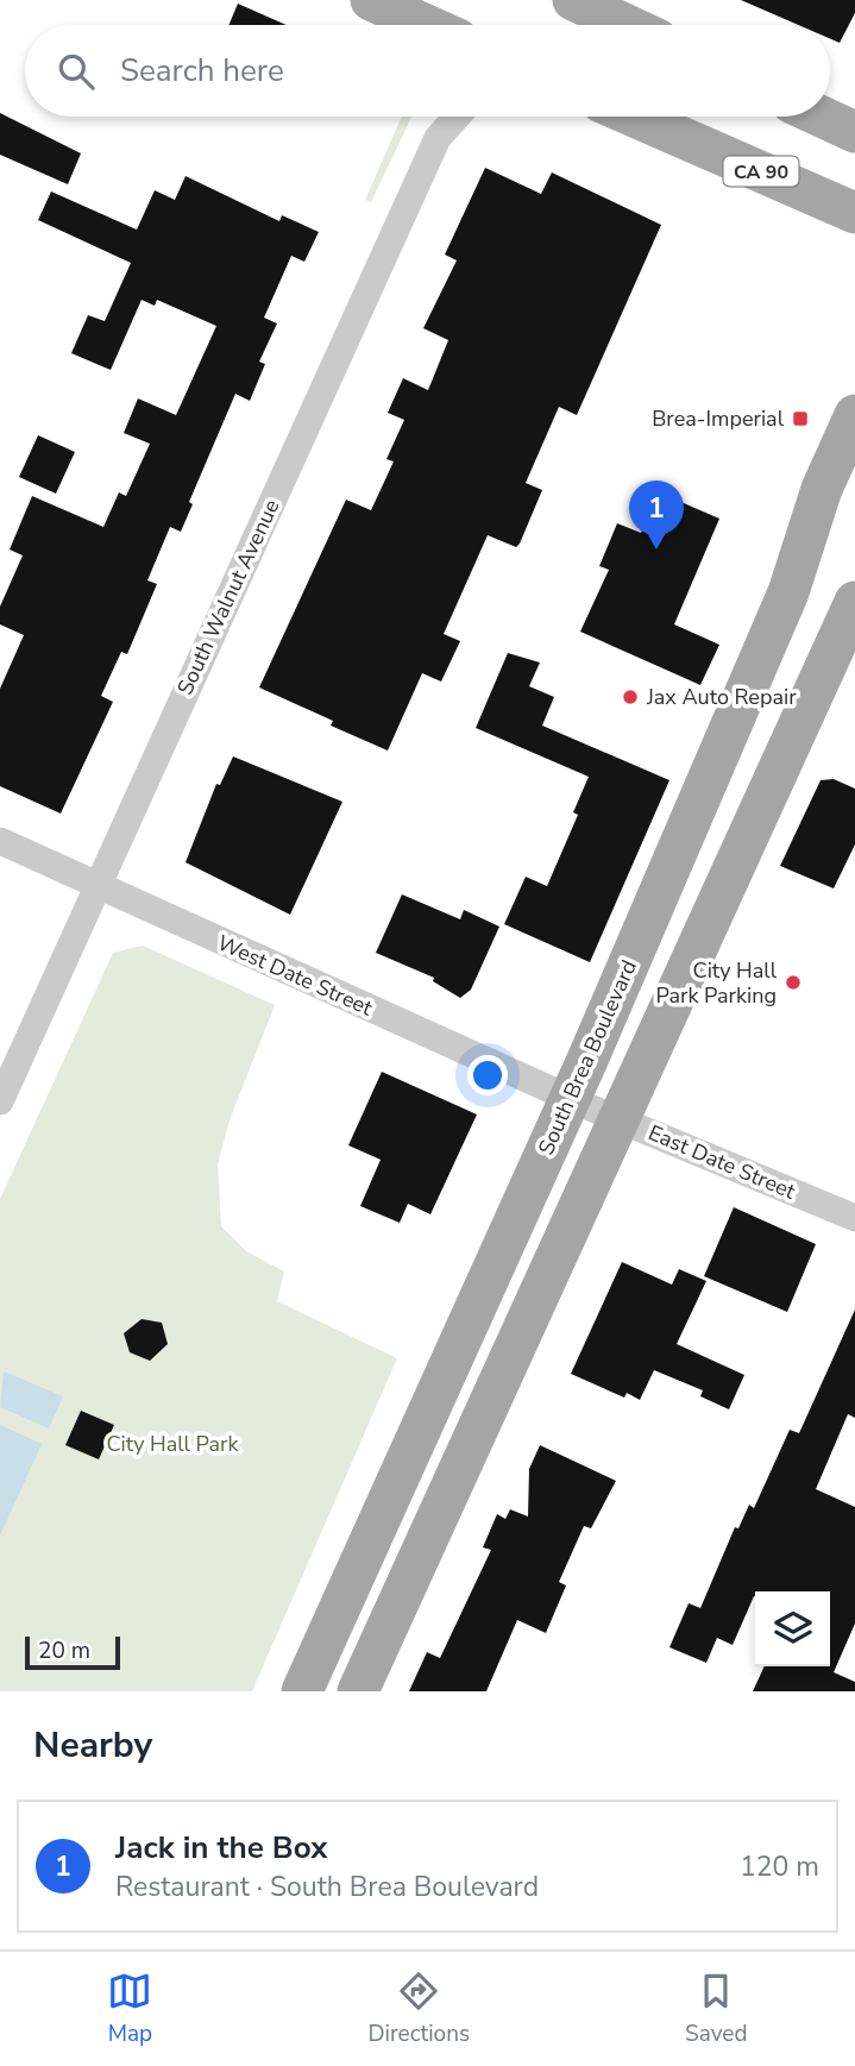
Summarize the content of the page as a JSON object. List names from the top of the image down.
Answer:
{
  "streets": {
    "main road": ["CA 90", "South Brea Boulevard"],
    "street": ["South Walnut Avenue", "West Date Street", "East Date Street"]
  },
  "crossings": [
    ["South Walnut Avenue", "West Date Street"],
    ["West Date Street", "South Brea Boulevard"],
    ["West Date Street", "East Date Street"],
    ["South Brea Boulevard", "East Date Street"]
  ],
  "parks": ["City Hall Park"],
  "places": {
    "transit": ["Brea-Imperial"],
    "other": ["Jax Auto Repair", "City Hall Park Parking"]
  },
  "scale_bar": "20 m",
  "page": {
    "search": "Search here",
    "pins": "1",
    "scale": "20 m",
    "heading": "Nearby",
    "list": [
      {
        "mark": "1",
        "name": "Jack in the Box",
        "note": "Restaurant · South Brea Boulevard",
        "value": "120 m"
      }
    ],
    "nav": ["Map", "Directions", "Saved"]
  }
}
